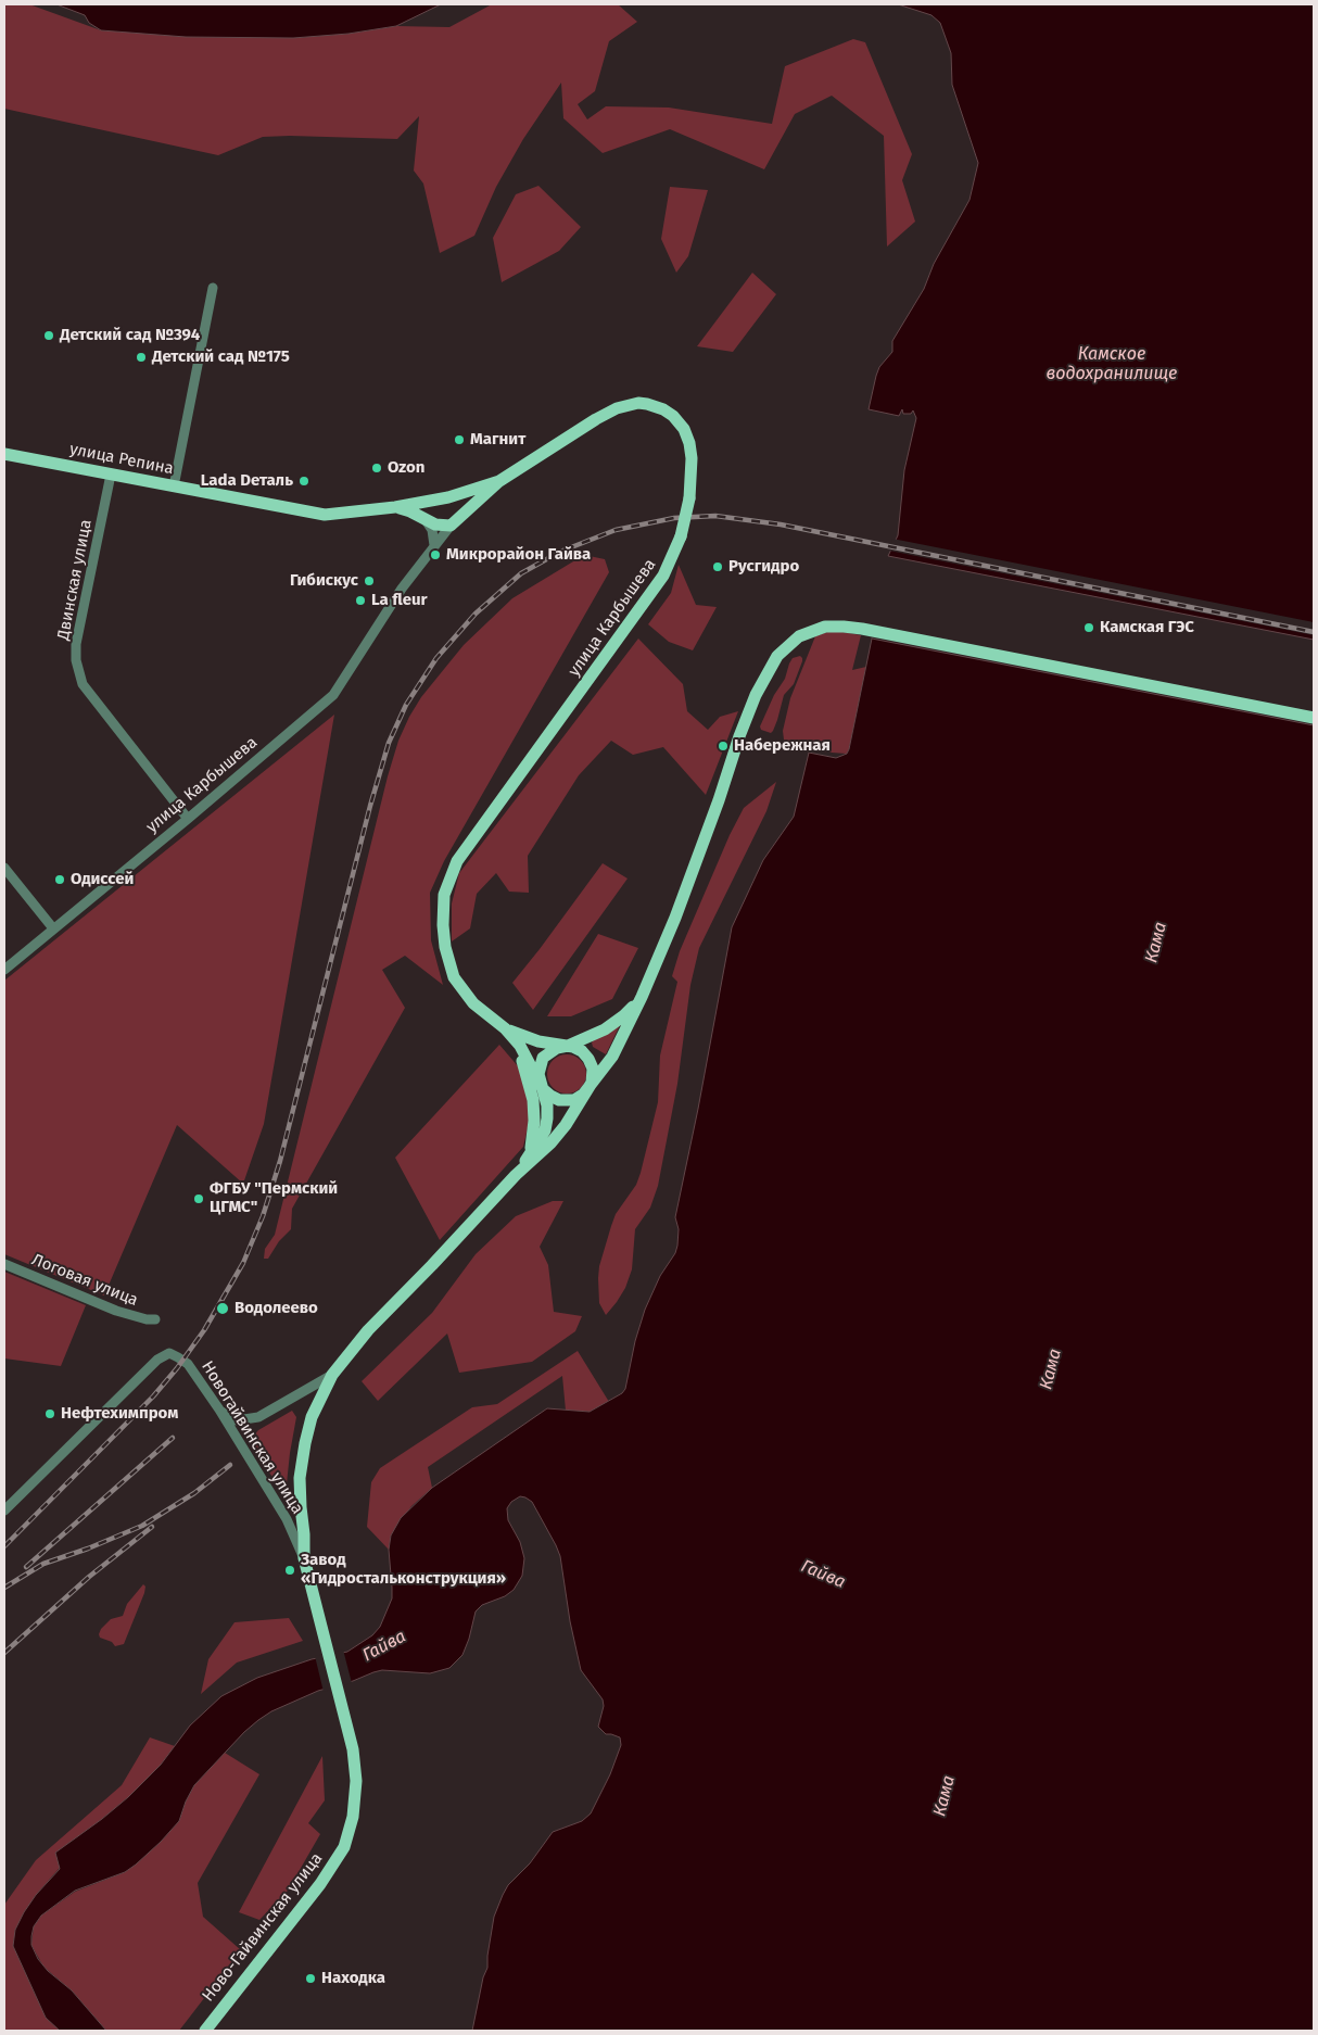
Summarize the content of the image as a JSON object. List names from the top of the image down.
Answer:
{
  "streets": {
    "main road": ["улица Репина", "улица Карбышева", "Ново-Гайвинская улица"],
    "street": ["Двинская улица", "Логовая улица", "Новогайвинская улица"]
  },
  "crossings": [
    ["улица Репина", "Двинская улица"],
    ["улица Репина", "улица Карбышева"],
    ["Двинская улица", "улица Карбышева"],
    ["Новогайвинская улица", "Ново-Гайвинская улица"]
  ],
  "water": ["Камское водохранилище", "Кама", "Гайва"],
  "places": [
    "Детский сад №394",
    "Детский сад №175",
    "Магнит",
    "Ozon",
    "Lada Dеталь",
    "Микрорайон Гайва",
    "Русгидро",
    "Гибискус",
    "La fleur",
    "Камская ГЭС",
    "Набережная",
    "Одиссей",
    "ФГБУ \"Пермский ЦГМС\"",
    "Водолеево",
    "Нефтехимпром",
    "Завод «Гидростальконструкция»",
    "Находка"
  ]
}
